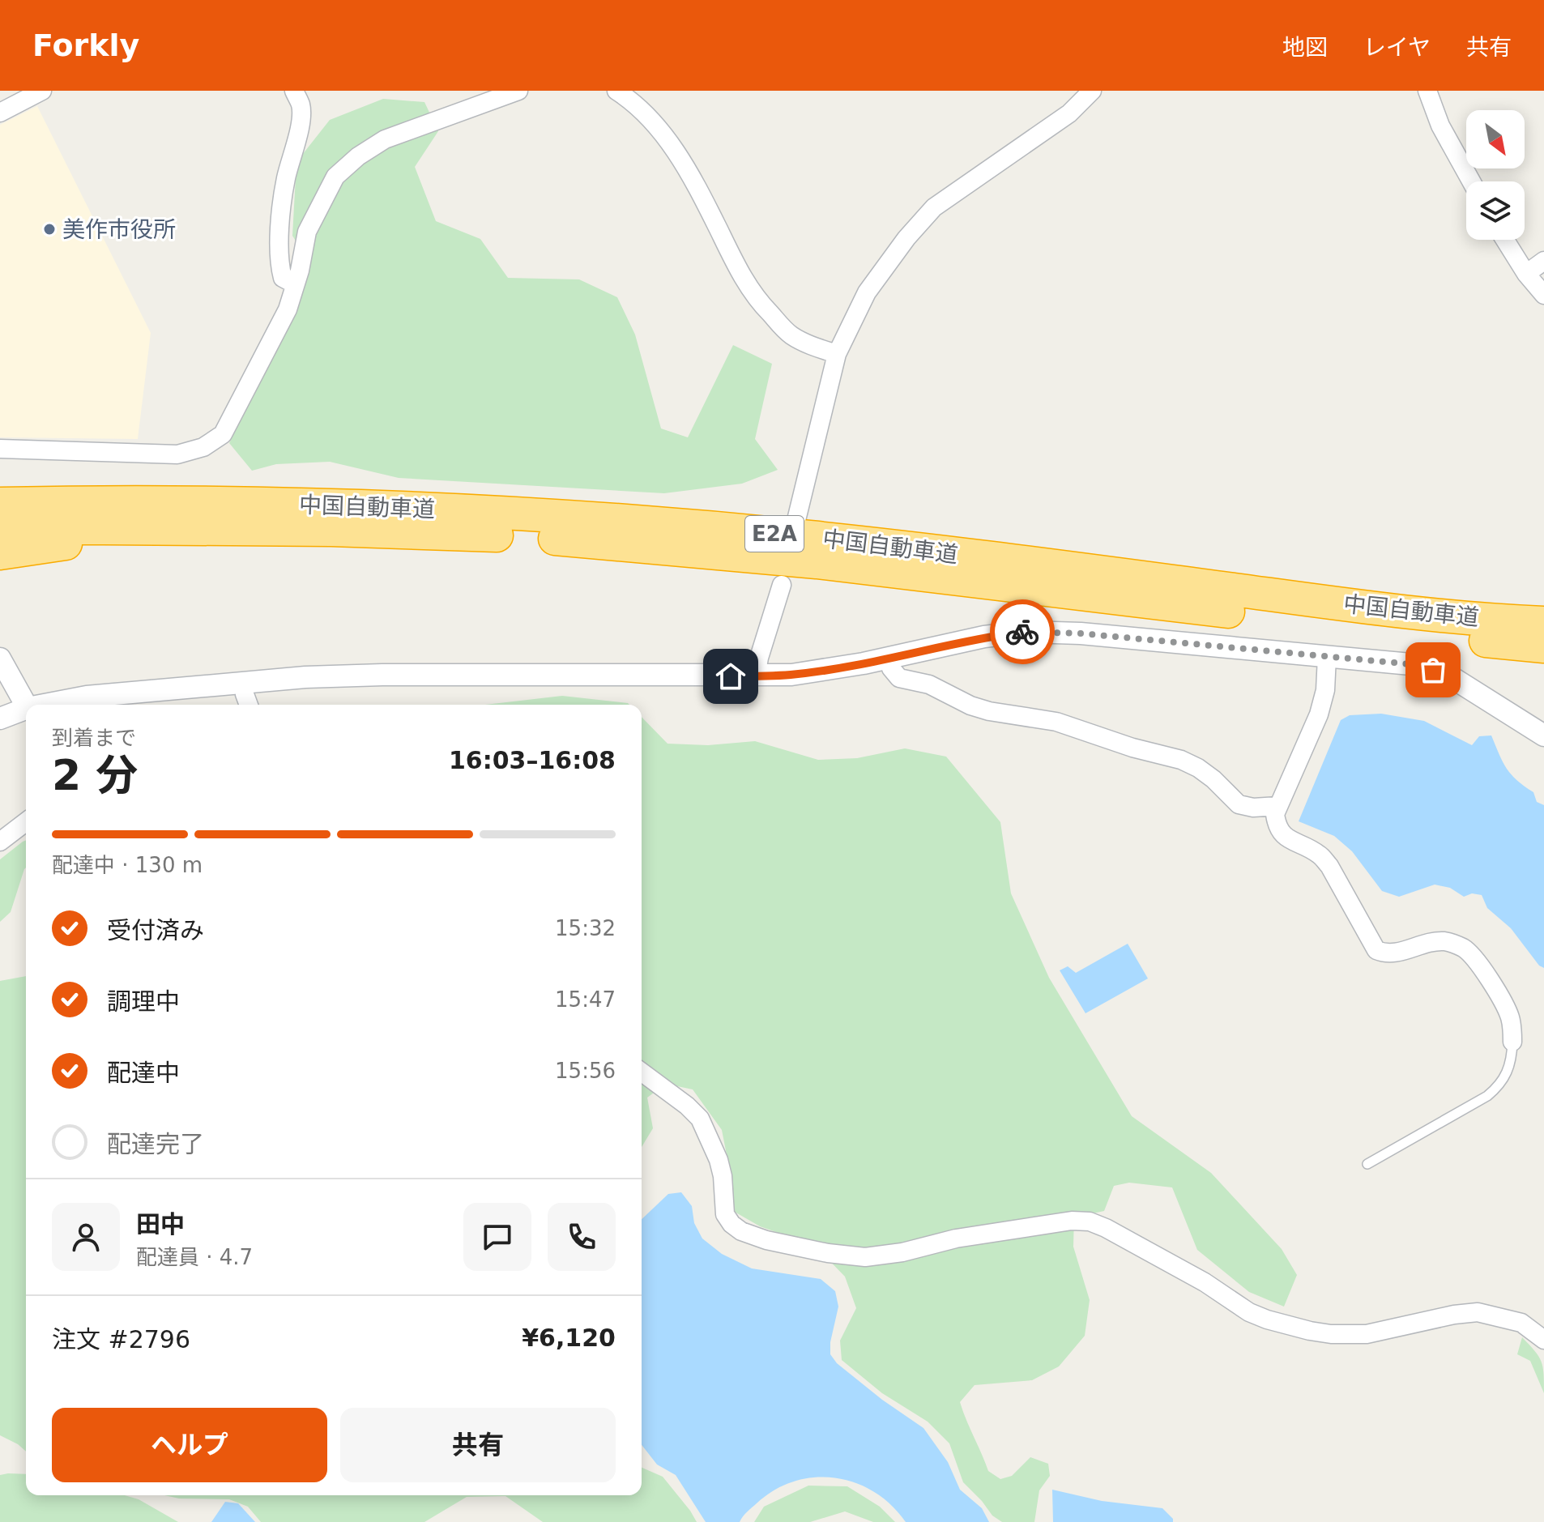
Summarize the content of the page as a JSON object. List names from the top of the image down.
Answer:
{
  "streets": {
    "highway": ["中国自動車道", "E2A"]
  },
  "places": ["美作市役所"],
  "north": "bottom right",
  "page": {
    "header": "Forkly",
    "nav": ["地図", "レイヤ", "共有"],
    "heading": ["2 分", "到着まで", "16:03–16:08"],
    "panel": [
      "田中",
      "配達員 · 4.7",
      "注文 #2796",
      "¥6,120"
    ],
    "bar": "配達中 · 130 m",
    "list": [
      ["受付済み", "15:32"],
      ["調理中", "15:47"],
      ["配達中", "15:56"],
      "配達完了"
    ],
    "buttons": ["ヘルプ", "共有"]
  }
}
